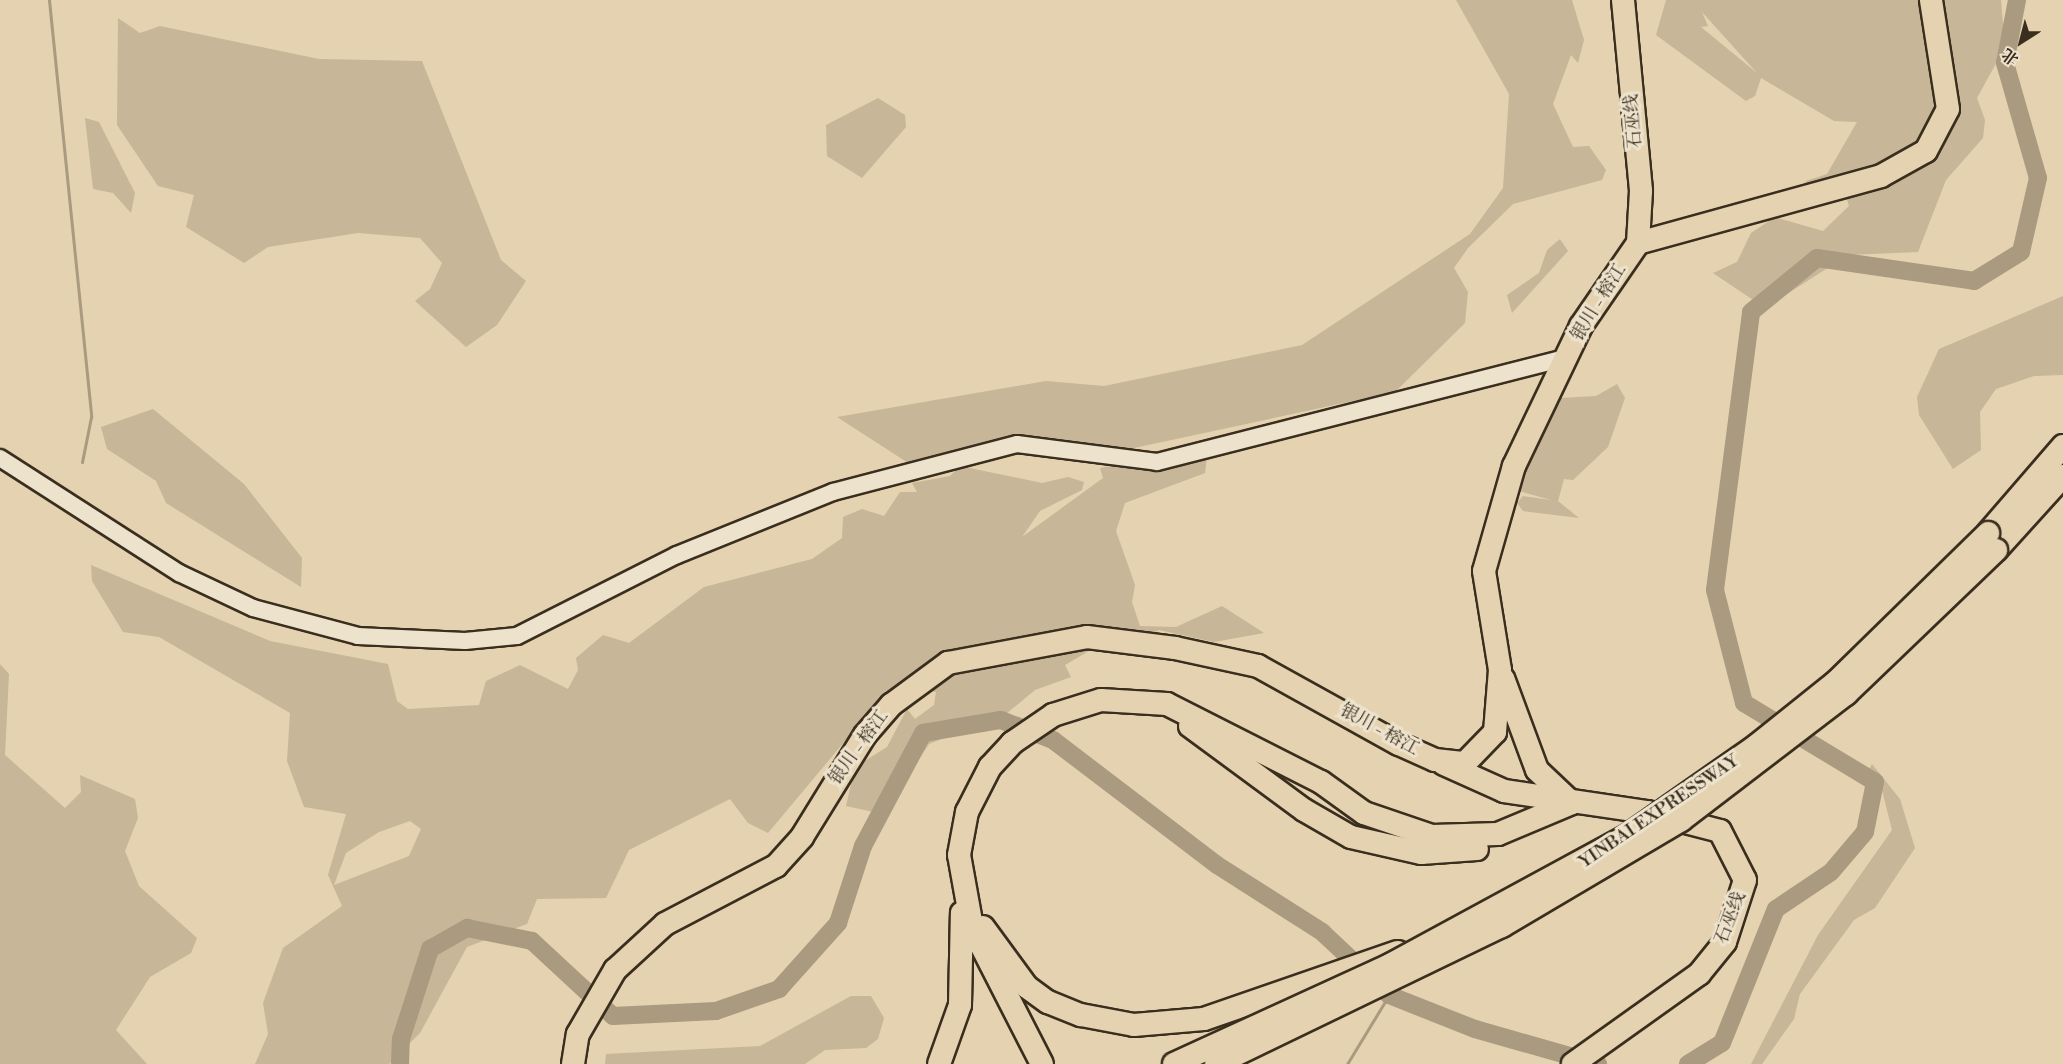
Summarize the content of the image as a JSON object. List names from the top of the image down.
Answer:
{
  "streets": {
    "highway": ["石巫线", "银川 - 榕江", "YINBAI EXPRESSWAY"]
  },
  "crossings": [
    ["石巫线", "银川 - 榕江"]
  ],
  "north": "bottom left"
}
